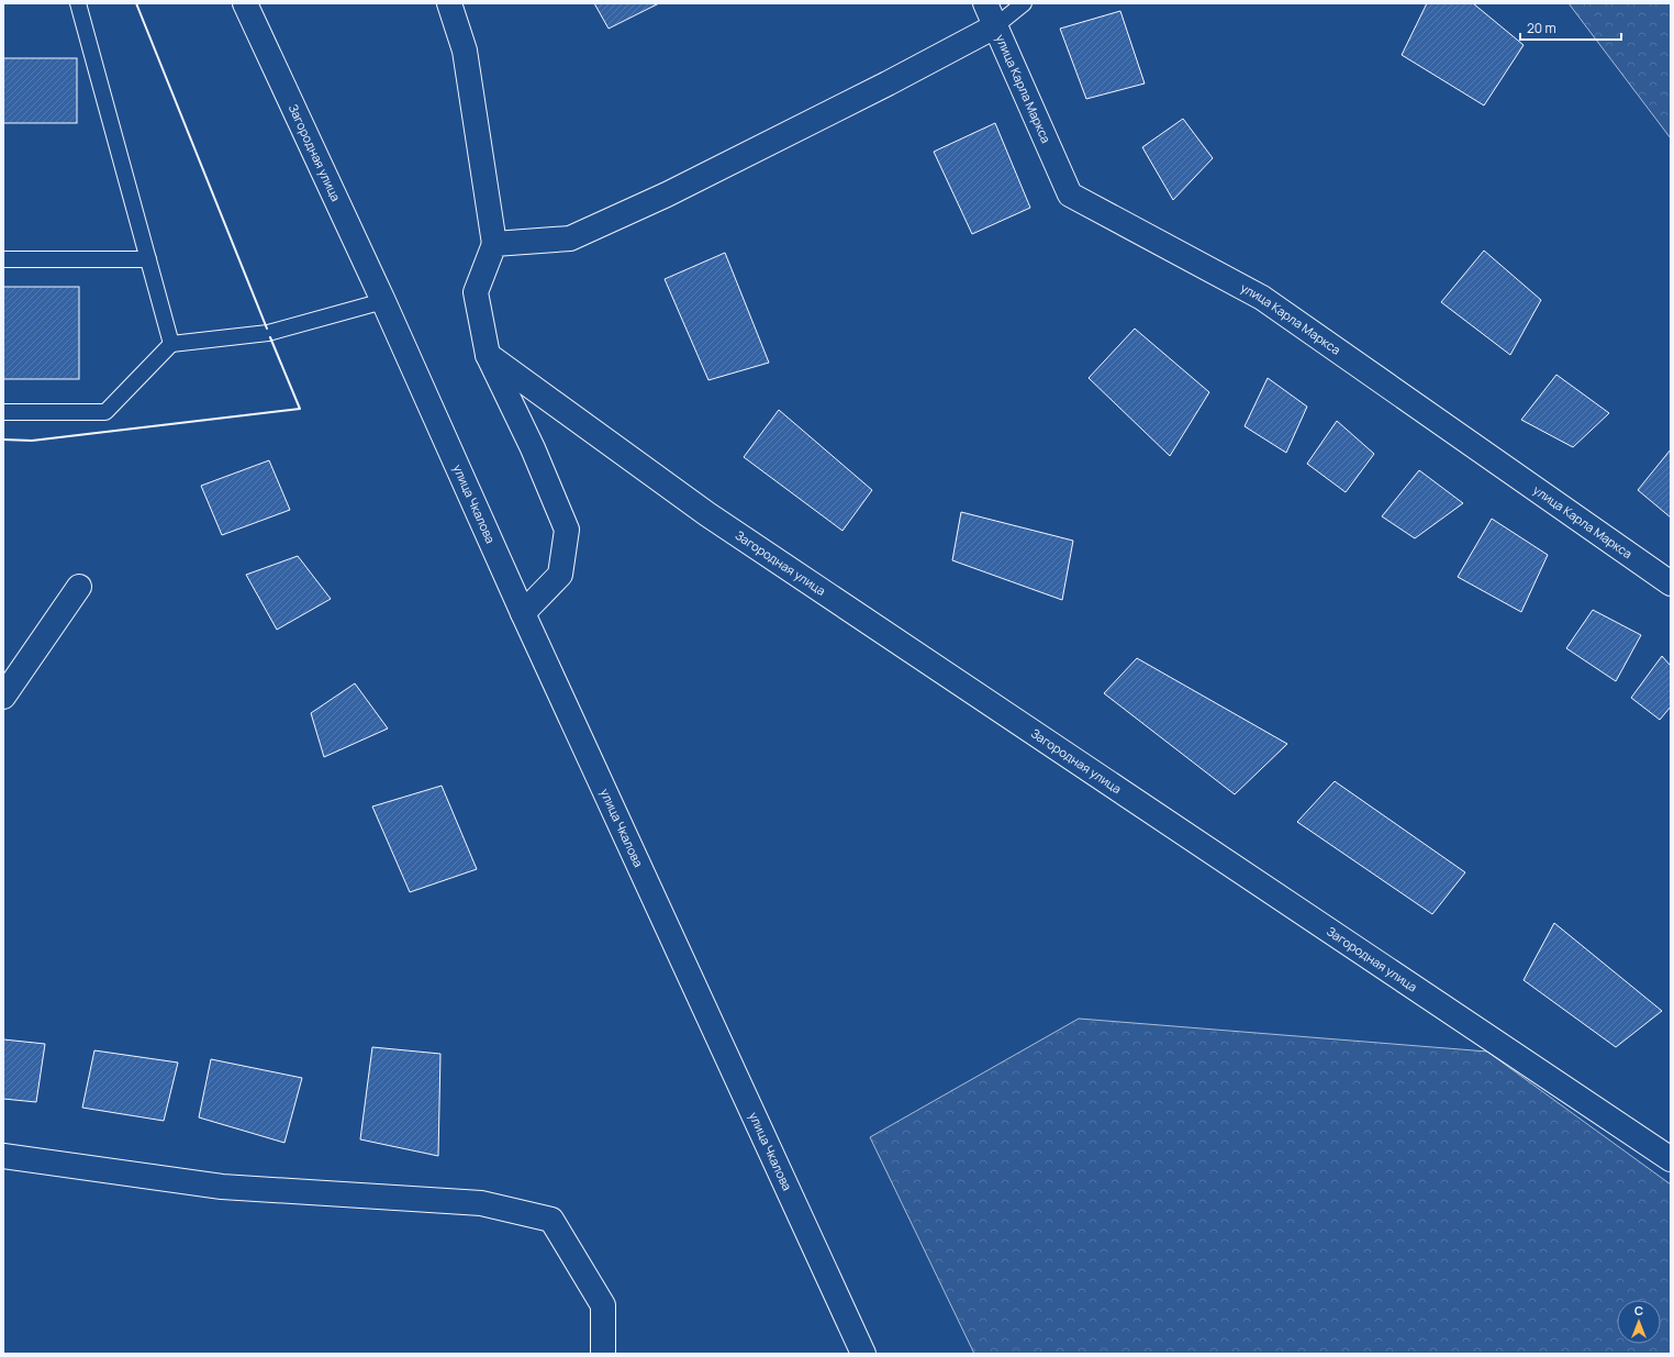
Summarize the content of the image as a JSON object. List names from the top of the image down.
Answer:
{
  "streets": {
    "street": ["улица Карла Маркса", "Загородная улица", "улица Чкалова"]
  },
  "crossings": [
    ["Загородная улица", "улица Чкалова"]
  ],
  "scale_bar": "20 m",
  "north": "top"
}
